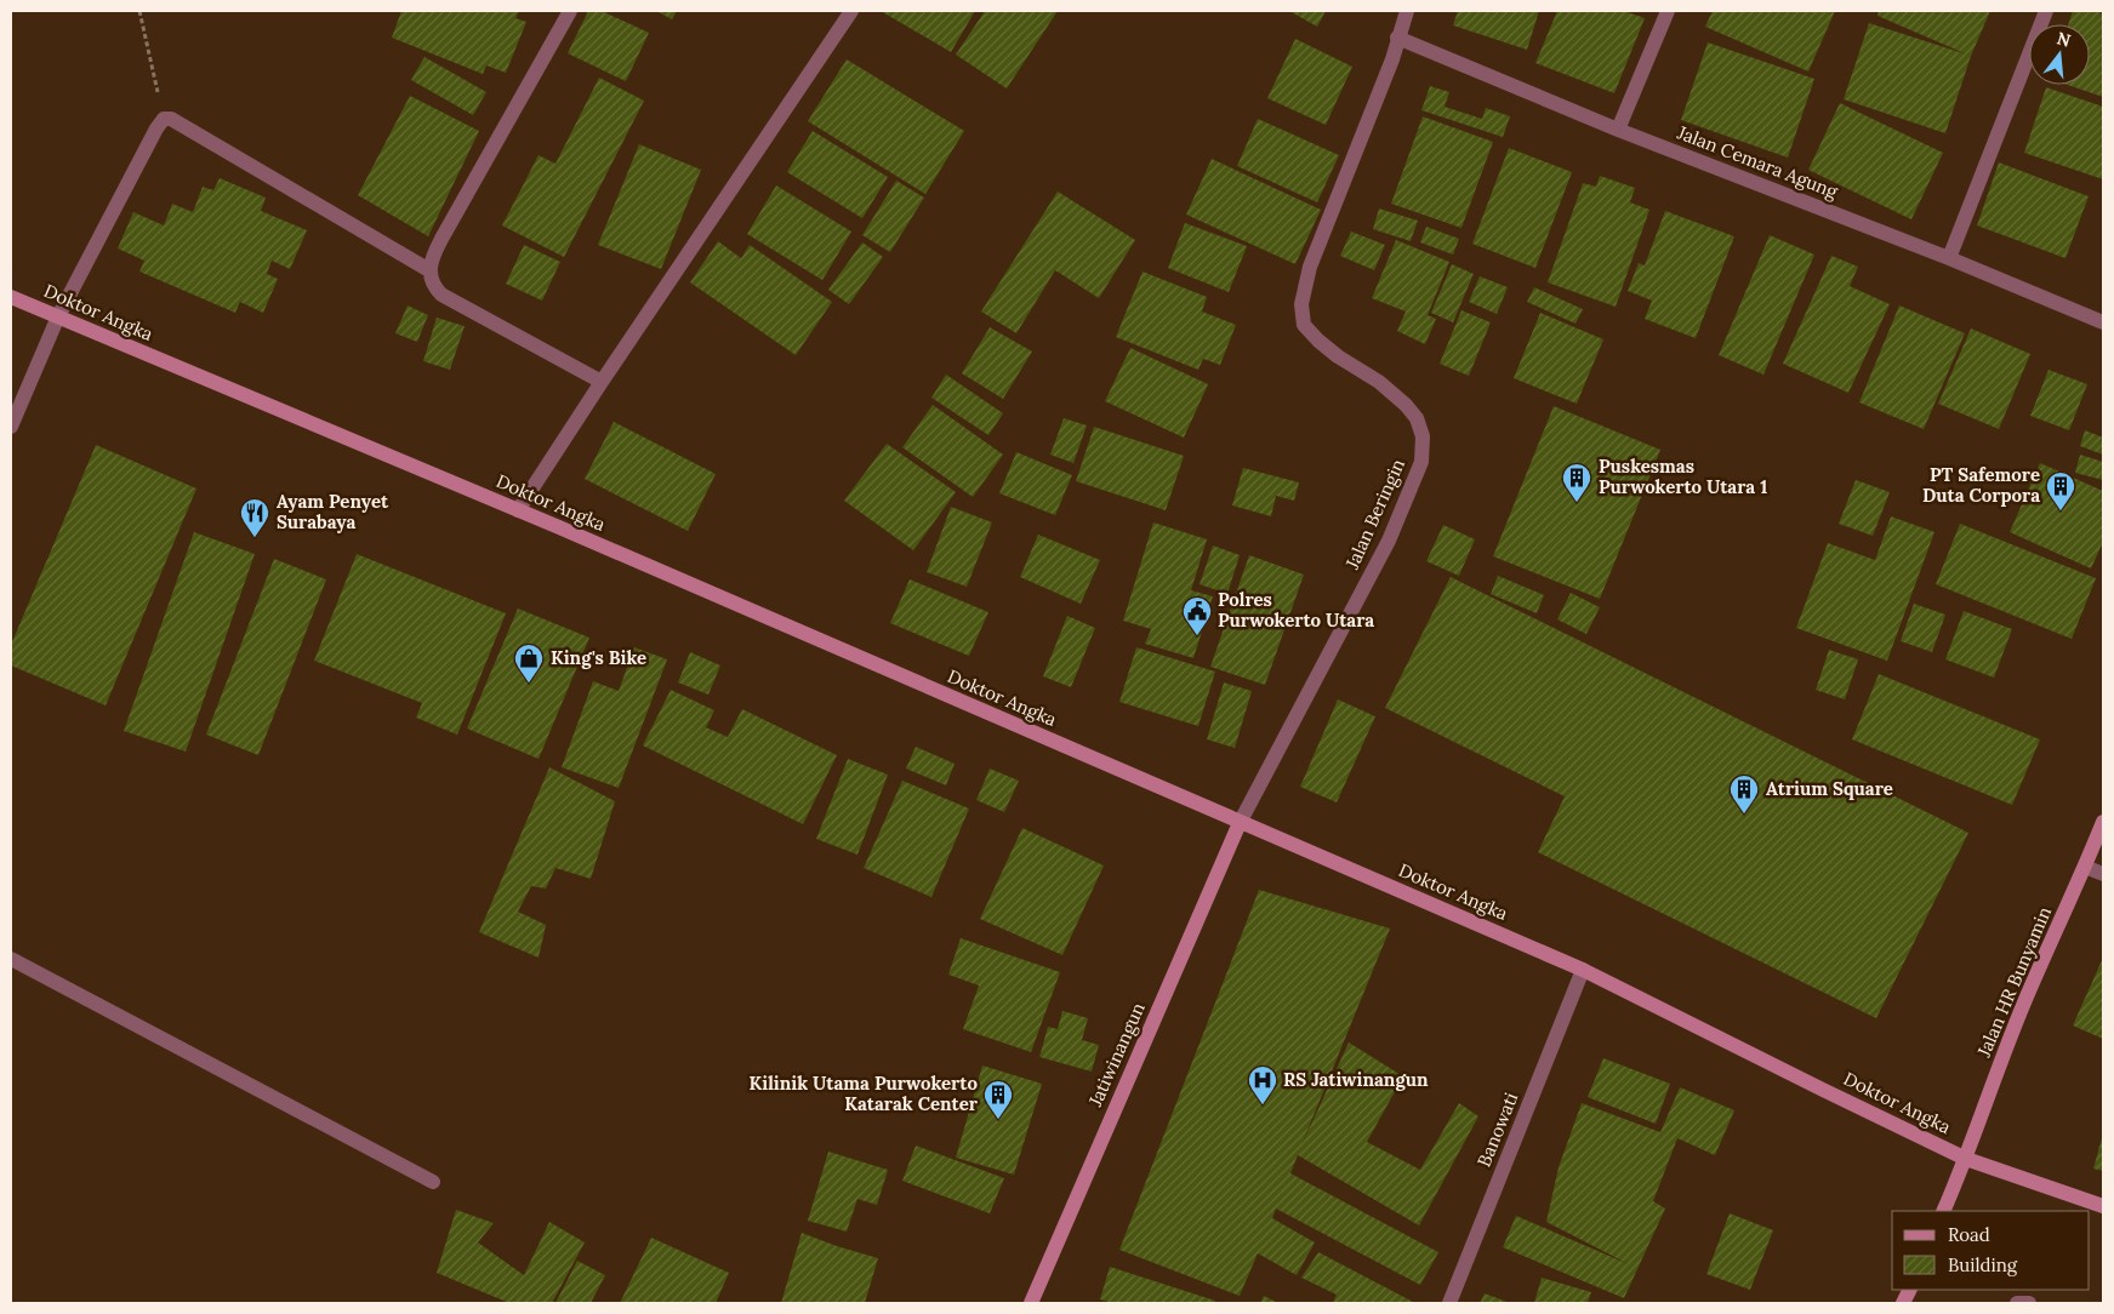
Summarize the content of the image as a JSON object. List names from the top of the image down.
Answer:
{
  "streets": {
    "street": [
      "Jalan Cemara Agung",
      "Doktor Angka",
      "Jalan Beringin",
      "Jalan HR Bunyamin",
      "Jatiwinangun",
      "Banowati"
    ]
  },
  "crossings": [
    ["Jalan Cemara Agung", "Jalan Beringin"],
    ["Doktor Angka", "Jalan Beringin"],
    ["Doktor Angka", "Jalan HR Bunyamin"],
    ["Doktor Angka", "Jatiwinangun"],
    ["Doktor Angka", "Banowati"],
    ["Jalan Beringin", "Jatiwinangun"]
  ],
  "places": {
    "building": [
      "Puskesmas Purwokerto Utara 1",
      "PT Safemore Duta Corpora",
      "Atrium Square",
      "Kilinik Utama Purwokerto Katarak Center"
    ],
    "restaurant": ["Ayam Penyet Surabaya"],
    "public building": ["Polres Purwokerto Utara"],
    "shop": ["King's Bike"],
    "hospital": ["RS Jatiwinangun"]
  },
  "legend": ["Road", "Building"],
  "north": "top"
}
